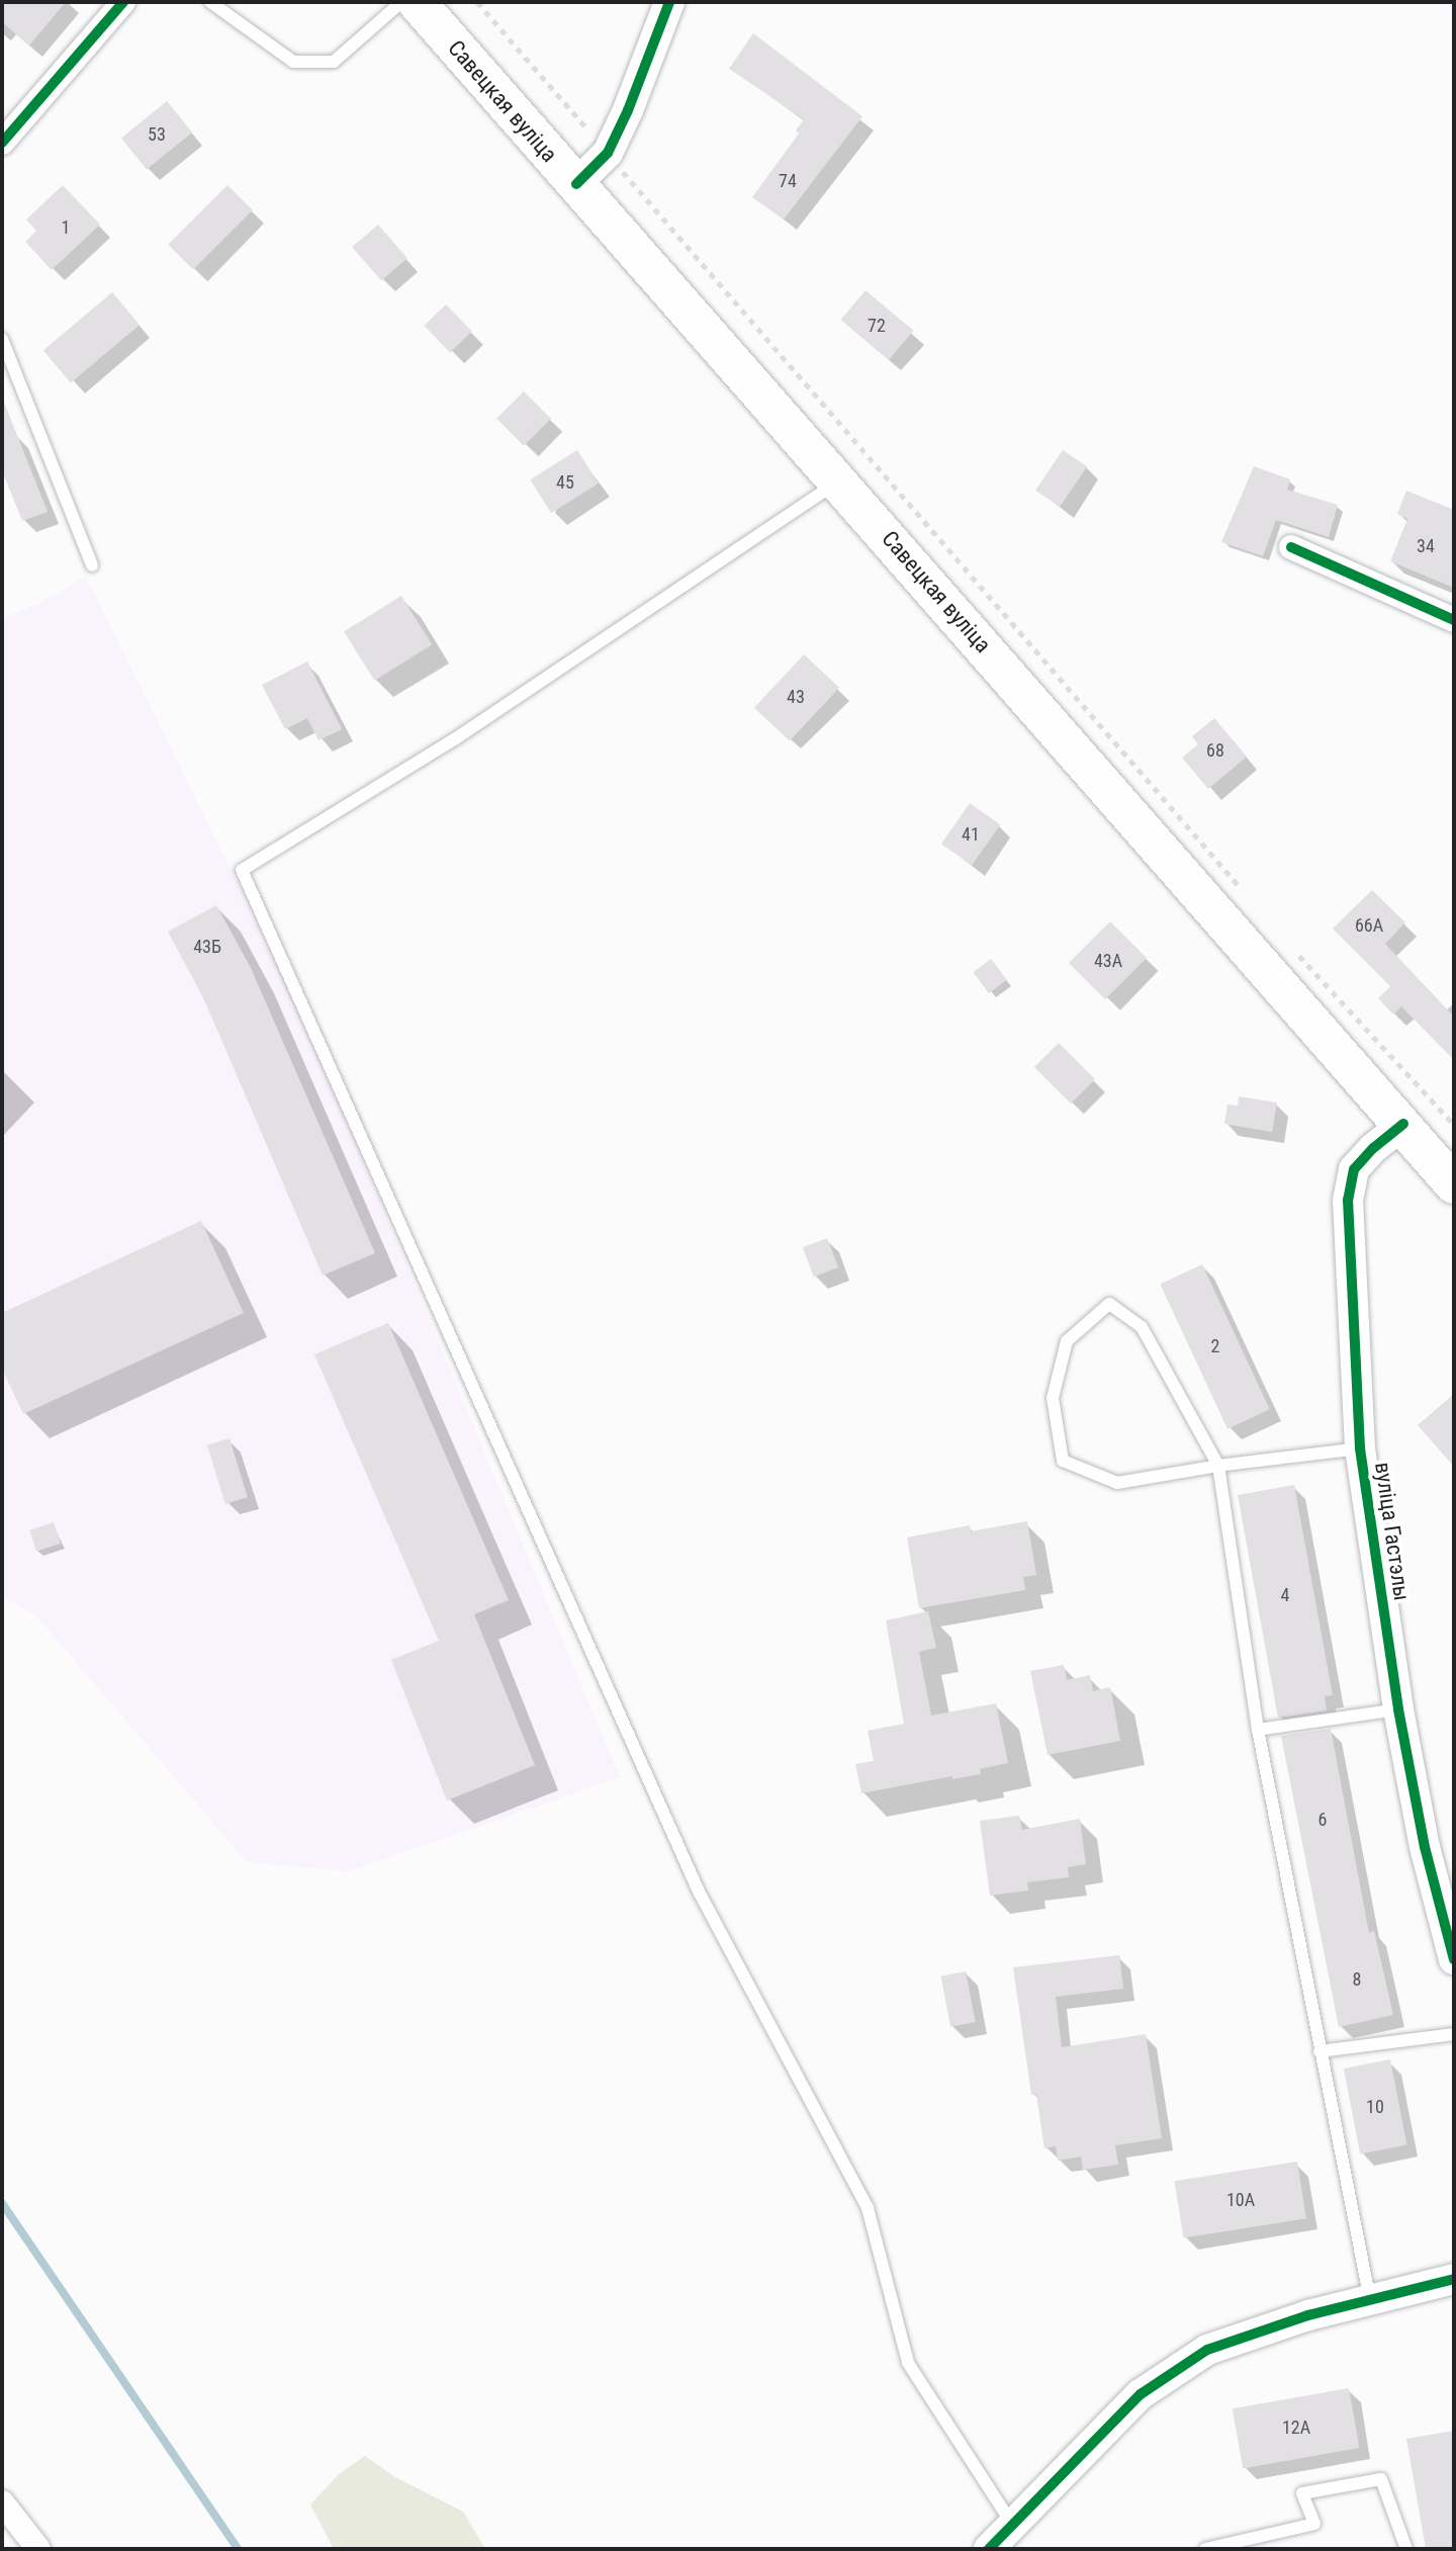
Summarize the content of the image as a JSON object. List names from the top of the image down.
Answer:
{
  "streets": {
    "main road": ["Савецкая вуліца"],
    "street": ["вуліца Гастэлы"]
  },
  "crossings": [
    ["Савецкая вуліца", "вуліца Гастэлы"]
  ],
  "house_numbers": [
    "53",
    "74",
    "1",
    "72",
    "45",
    "34",
    "43",
    "68",
    "41",
    "66А",
    "43Б",
    "43А",
    "2",
    "4",
    "6",
    "8",
    "10",
    "10А",
    "12А"
  ]
}
